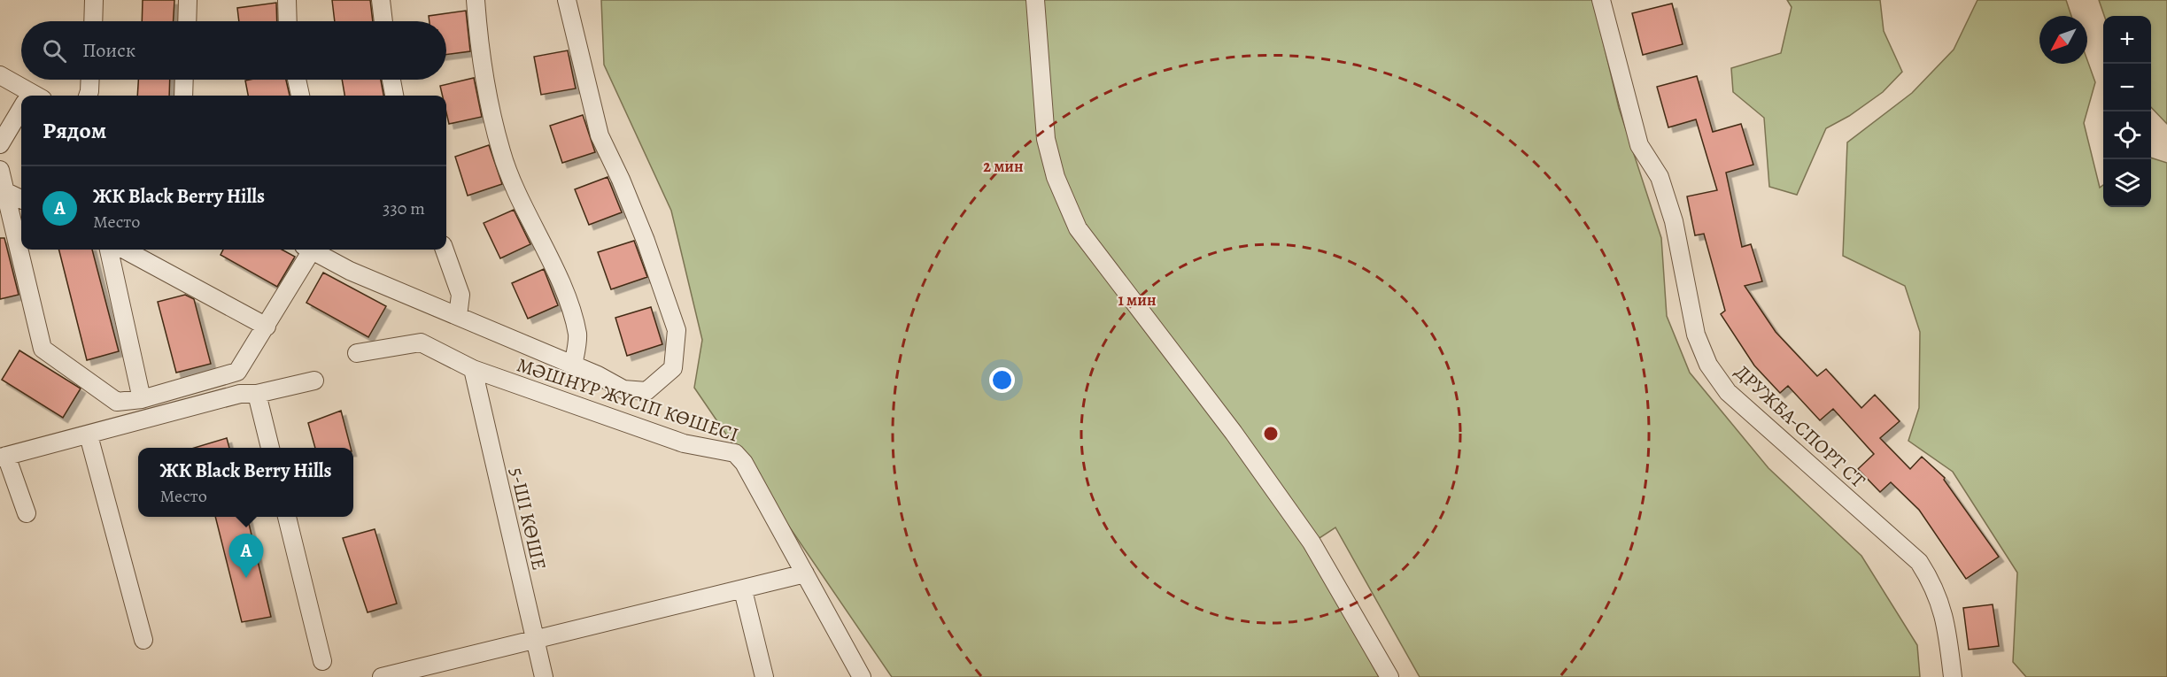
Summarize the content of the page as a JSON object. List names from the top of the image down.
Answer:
{
  "streets": {
    "street": ["МӘШHҮР ЖҮСІП КӨШЕСІ", "ДРУЖБА-СПОРТ СТ", "5-ШІ КӨШЕ"]
  },
  "crossings": [
    ["МӘШHҮР ЖҮСІП КӨШЕСІ", "5-ШІ КӨШЕ"]
  ],
  "north": "bottom left",
  "page": {
    "map_buttons": ["+", "−"],
    "search": "Поиск",
    "heading": "Рядом",
    "list": [
      {
        "mark": "A",
        "name": "ЖК Black Berry Hills",
        "note": "Место",
        "value": "330 m"
      }
    ],
    "popup": ["ЖК Black Berry Hills", "Место"],
    "pins": "A"
  },
  "rings": ["2 мин", "1 мин"]
}
